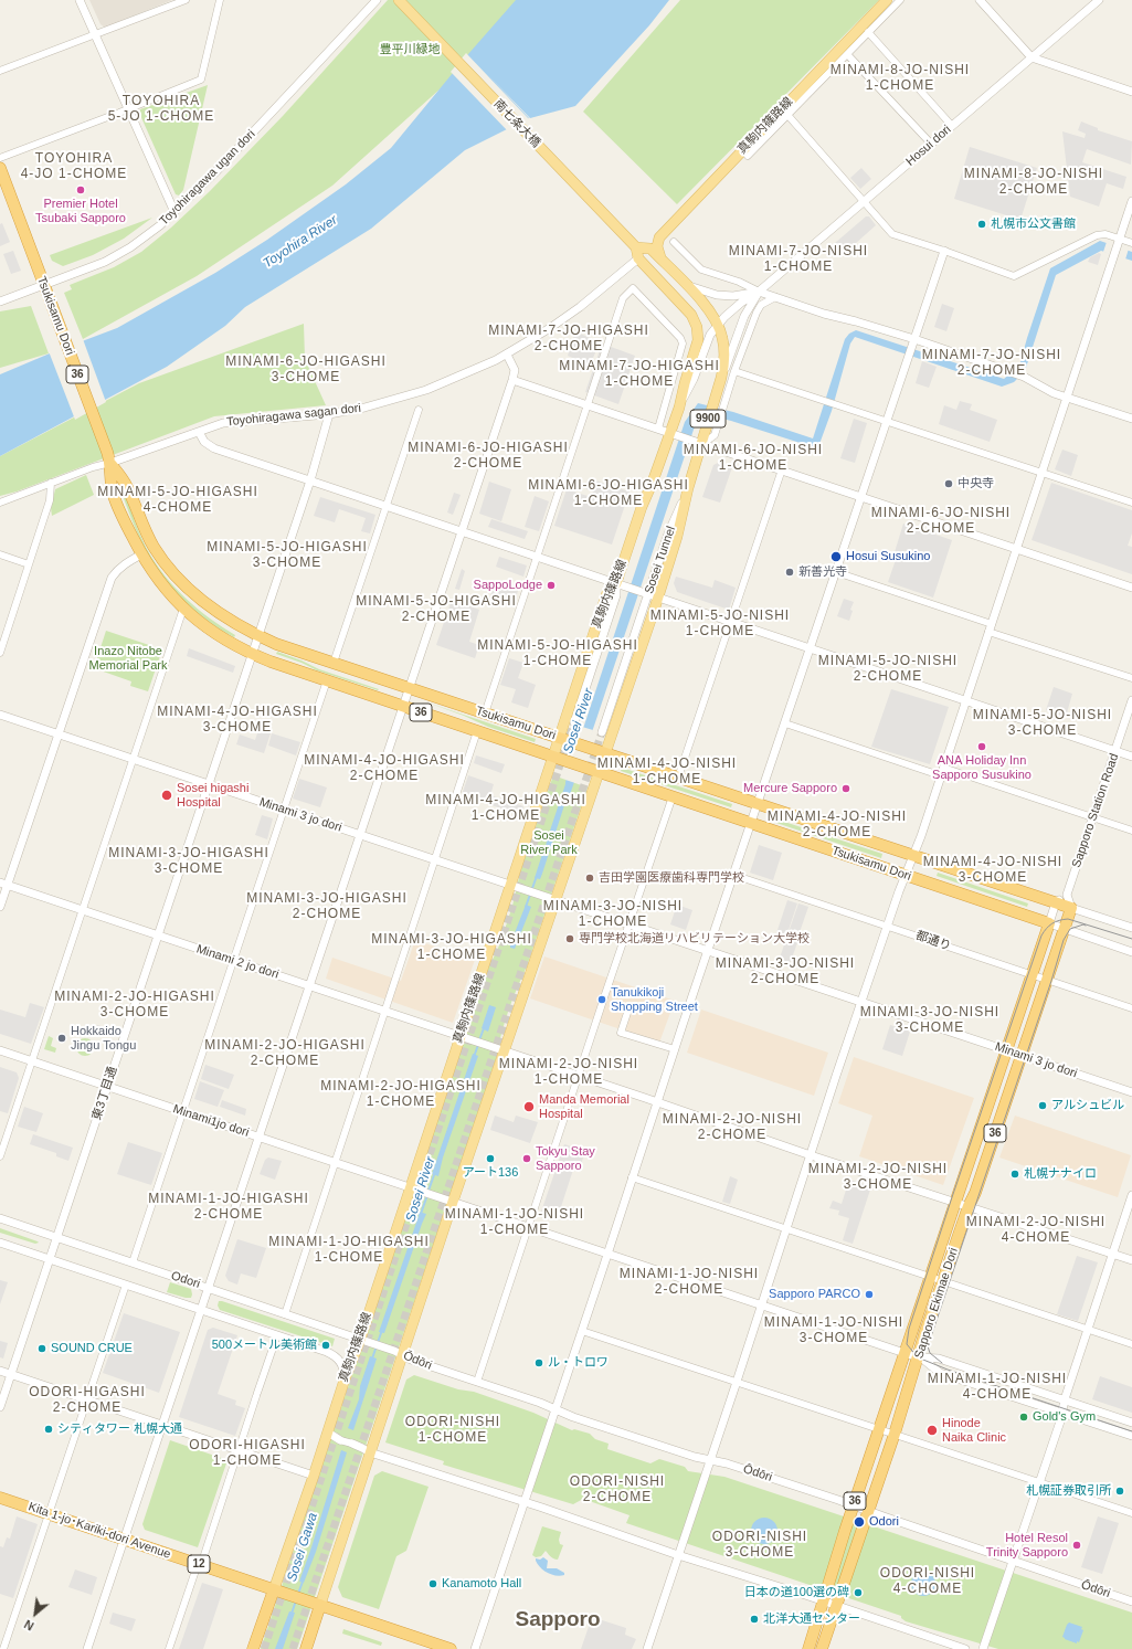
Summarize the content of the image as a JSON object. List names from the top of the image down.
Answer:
{
  "streets": {
    "highway": [
      "Tsukisamu Dori",
      "36",
      "Sapporo Ekimae Dori",
      "Kita 1-jo･Kariki-dori Avenue",
      "12"
    ],
    "main road": ["南七条大橋", "真駒内篠路線", "9900"],
    "street": [
      "Hosui dori",
      "Toyohiragawa ugan dori",
      "Toyohiragawa sagan dori",
      "Sosei Tunnel",
      "Sapporo Station Road",
      "Minami 3 jo dori",
      "都通り",
      "Minami 2 jo dori",
      "東3丁目通",
      "Minami1jo dori",
      "Odori",
      "Ōdōri"
    ]
  },
  "crossings": [
    ["南七条大橋", "9900"],
    ["真駒内篠路線", "Tsukisamu Dori"],
    ["真駒内篠路線", "Toyohiragawa sagan dori"],
    ["真駒内篠路線", "9900"],
    ["真駒内篠路線", "Minami 3 jo dori"],
    ["真駒内篠路線", "Minami 2 jo dori"],
    ["真駒内篠路線", "Minami1jo dori"],
    ["真駒内篠路線", "Odori"],
    ["真駒内篠路線", "Kita 1-jo･Kariki-dori Avenue"],
    ["Toyohiragawa ugan dori", "Tsukisamu Dori"],
    ["Tsukisamu Dori", "Toyohiragawa sagan dori"],
    ["Tsukisamu Dori", "9900"],
    ["Tsukisamu Dori", "東3丁目通"],
    ["Tsukisamu Dori", "Sapporo Ekimae Dori"],
    ["Toyohiragawa sagan dori", "東3丁目通"],
    ["9900", "Sosei Tunnel"],
    ["9900", "Minami 3 jo dori"],
    ["9900", "Minami 2 jo dori"],
    ["9900", "Minami1jo dori"],
    ["9900", "Ōdōri"],
    ["9900", "Kita 1-jo･Kariki-dori Avenue"],
    ["Minami 3 jo dori", "東3丁目通"],
    ["Minami 3 jo dori", "Sapporo Ekimae Dori"],
    ["都通り", "Sapporo Ekimae Dori"],
    ["Minami 2 jo dori", "東3丁目通"],
    ["東3丁目通", "Minami1jo dori"],
    ["東3丁目通", "Odori"],
    ["Odori", "Ōdōri"],
    ["Sapporo Ekimae Dori", "Ōdōri"]
  ],
  "districts": [
    "MINAMI-8-JO-NISHI 1-CHOME",
    "TOYOHIRA 5-JO 1-CHOME",
    "TOYOHIRA 4-JO 1-CHOME",
    "MINAMI-8-JO-NISHI 2-CHOME",
    "MINAMI-7-JO-NISHI 1-CHOME",
    "MINAMI-7-JO-HIGASHI 2-CHOME",
    "MINAMI-7-JO-NISHI 2-CHOME",
    "MINAMI-6-JO-HIGASHI 3-CHOME",
    "MINAMI-7-JO-HIGASHI 1-CHOME",
    "MINAMI-6-JO-HIGASHI 2-CHOME",
    "MINAMI-6-JO-NISHI 1-CHOME",
    "MINAMI-6-JO-HIGASHI 1-CHOME",
    "MINAMI-5-JO-HIGASHI 4-CHOME",
    "MINAMI-6-JO-NISHI 2-CHOME",
    "MINAMI-5-JO-HIGASHI 3-CHOME",
    "MINAMI-5-JO-HIGASHI 2-CHOME",
    "MINAMI-5-JO-NISHI 1-CHOME",
    "MINAMI-5-JO-HIGASHI 1-CHOME",
    "MINAMI-5-JO-NISHI 2-CHOME",
    "MINAMI-4-JO-HIGASHI 3-CHOME",
    "MINAMI-5-JO-NISHI 3-CHOME",
    "MINAMI-4-JO-HIGASHI 2-CHOME",
    "MINAMI-4-JO-NISHI 1-CHOME",
    "MINAMI-4-JO-HIGASHI 1-CHOME",
    "MINAMI-4-JO-NISHI 2-CHOME",
    "MINAMI-3-JO-HIGASHI 3-CHOME",
    "MINAMI-4-JO-NISHI 3-CHOME",
    "MINAMI-3-JO-HIGASHI 2-CHOME",
    "MINAMI-3-JO-NISHI 1-CHOME",
    "MINAMI-3-JO-HIGASHI 1-CHOME",
    "MINAMI-3-JO-NISHI 2-CHOME",
    "MINAMI-2-JO-HIGASHI 3-CHOME",
    "MINAMI-3-JO-NISHI 3-CHOME",
    "MINAMI-2-JO-HIGASHI 2-CHOME",
    "MINAMI-2-JO-NISHI 1-CHOME",
    "MINAMI-2-JO-HIGASHI 1-CHOME",
    "MINAMI-2-JO-NISHI 2-CHOME",
    "MINAMI-2-JO-NISHI 3-CHOME",
    "MINAMI-1-JO-HIGASHI 2-CHOME",
    "MINAMI-1-JO-NISHI 1-CHOME",
    "MINAMI-2-JO-NISHI 4-CHOME",
    "MINAMI-1-JO-HIGASHI 1-CHOME",
    "MINAMI-1-JO-NISHI 2-CHOME",
    "MINAMI-1-JO-NISHI 3-CHOME",
    "MINAMI-1-JO-NISHI 4-CHOME",
    "ODORI-HIGASHI 2-CHOME",
    "ODORI-NISHI 1-CHOME",
    "ODORI-HIGASHI 1-CHOME",
    "ODORI-NISHI 2-CHOME",
    "ODORI-NISHI 3-CHOME",
    "ODORI-NISHI 4-CHOME",
    "Sapporo"
  ],
  "water": ["Toyohira River", "Sosei River", "Sosei Gawa"],
  "parks": ["豊平川緑地", "Inazo Nitobe Memorial Park", "Sosei River Park"],
  "places": [
    "Premier Hotel Tsubaki Sapporo",
    "札幌市公文書館",
    "中央寺",
    "Hosui Susukino",
    "新善光寺",
    "SappoLodge",
    "ANA Holiday Inn Sapporo Susukino",
    "Mercure Sapporo",
    "Sosei higashi Hospital",
    "吉田学園医療歯科専門学校",
    "専門学校北海道リハビリテーション大学校",
    "Tanukikoji Shopping Street",
    "Hokkaido Jingu Tongu",
    "アルシュビル",
    "Manda Memorial Hospital",
    "アート136",
    "Tokyu Stay Sapporo",
    "札幌ナナイロ",
    "Sapporo PARCO",
    "500メートル美術館",
    "SOUND CRUE",
    "ル・トロワ",
    "Gold's Gym",
    "シティタワー 札幌大通",
    "Hinode Naika Clinic",
    "札幌証券取引所",
    "Odori",
    "Hotel Resol Trinity Sapporo",
    "Kanamoto Hall",
    "日本の道100選の碑",
    "北洋大通センター"
  ],
  "north": "bottom left"
}
